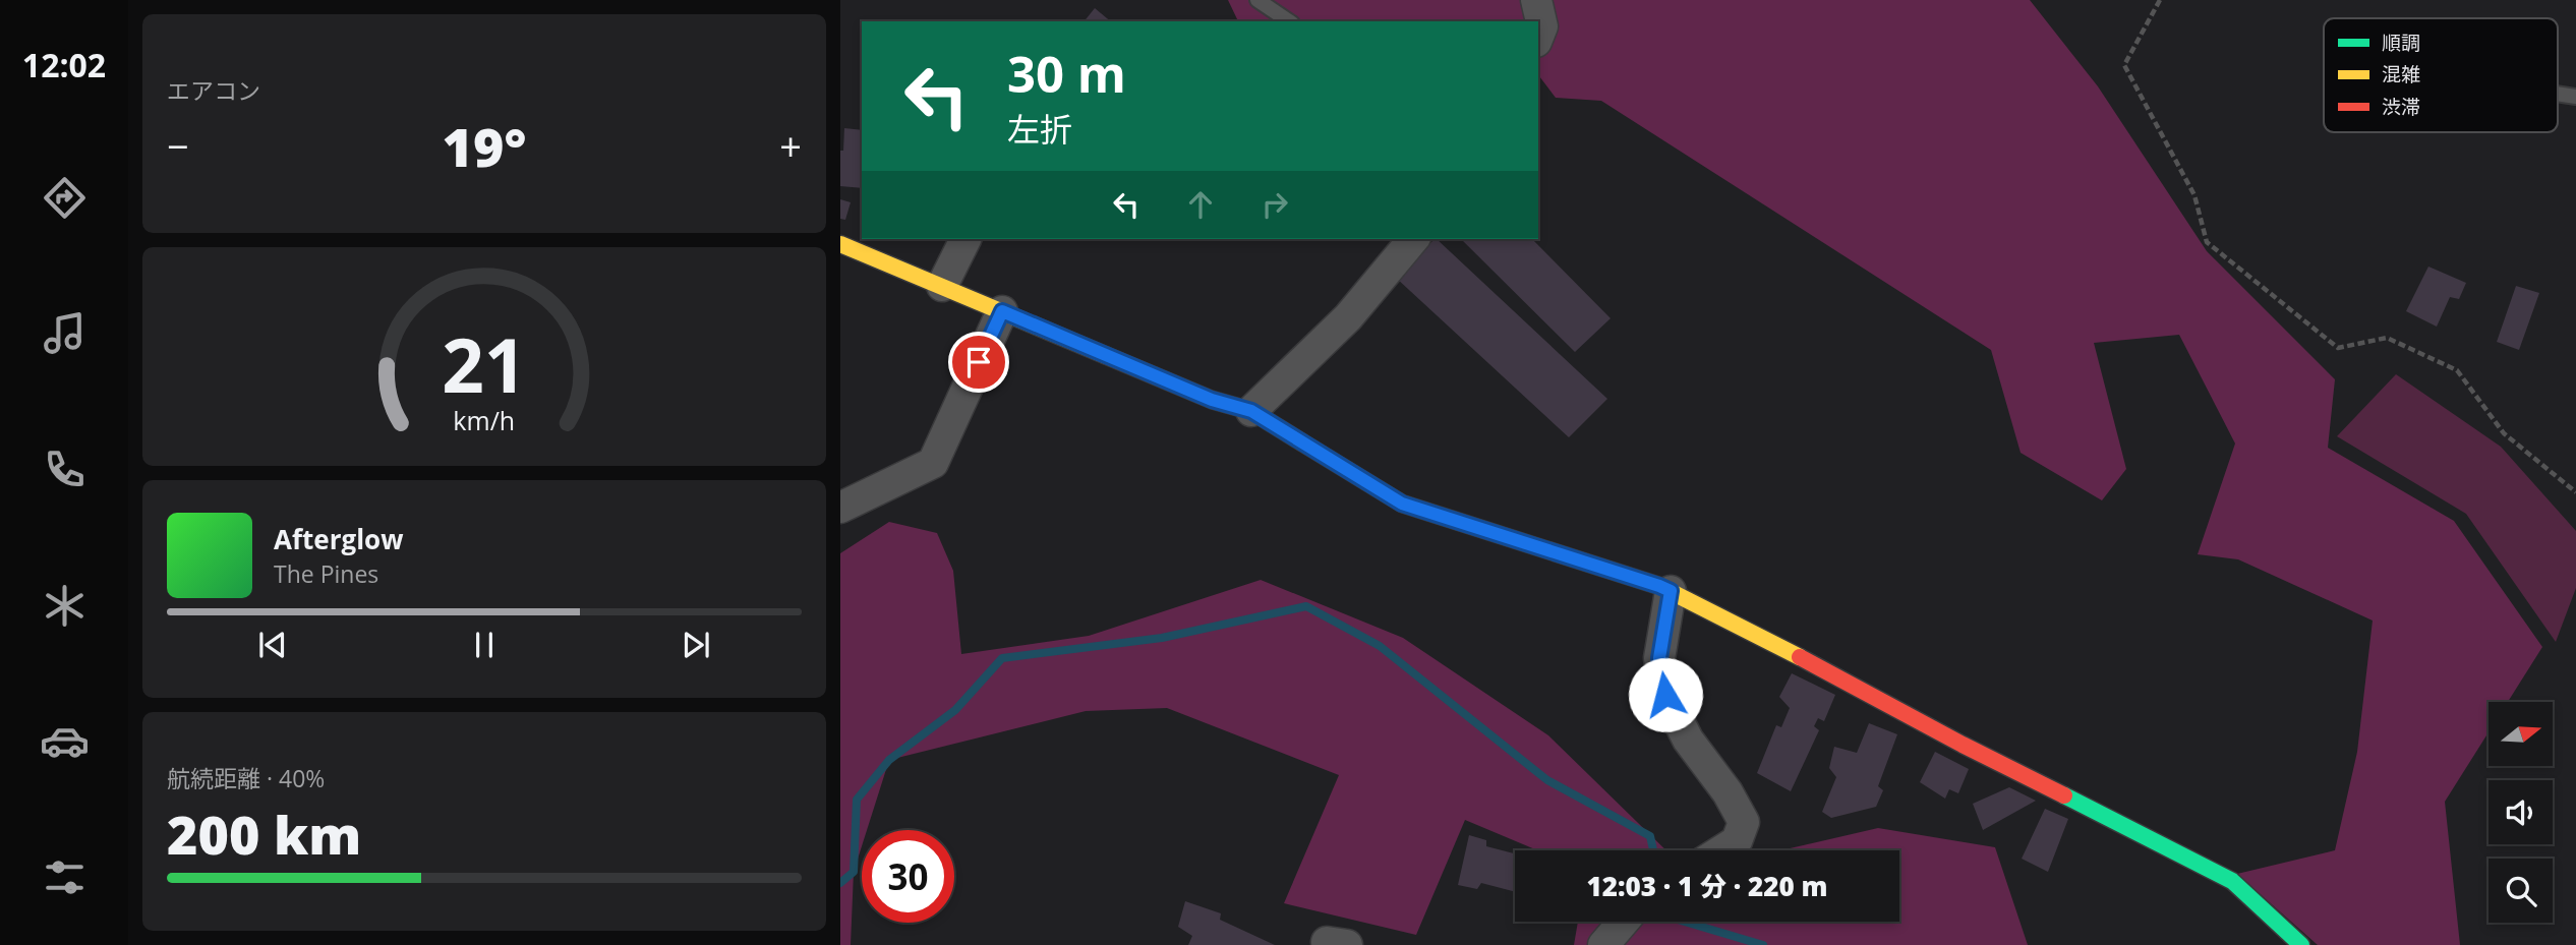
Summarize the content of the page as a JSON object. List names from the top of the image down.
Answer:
{
  "legend": ["順調", "混雑", "渋滞"],
  "north": "right",
  "page": {
    "tabs": "12:02",
    "tile": [
      "エアコン",
      ["航続距離 · 40%", "200 km"]
    ],
    "turn": ["30 m", "左折"],
    "heat": ["−", "19°", "+"],
    "song": ["Afterglow", "The Pines"],
    "limit": "30",
    "trip": "12:03 · 1 分 · 220 m",
    "gauge": ["21", "km/h"]
  }
}
